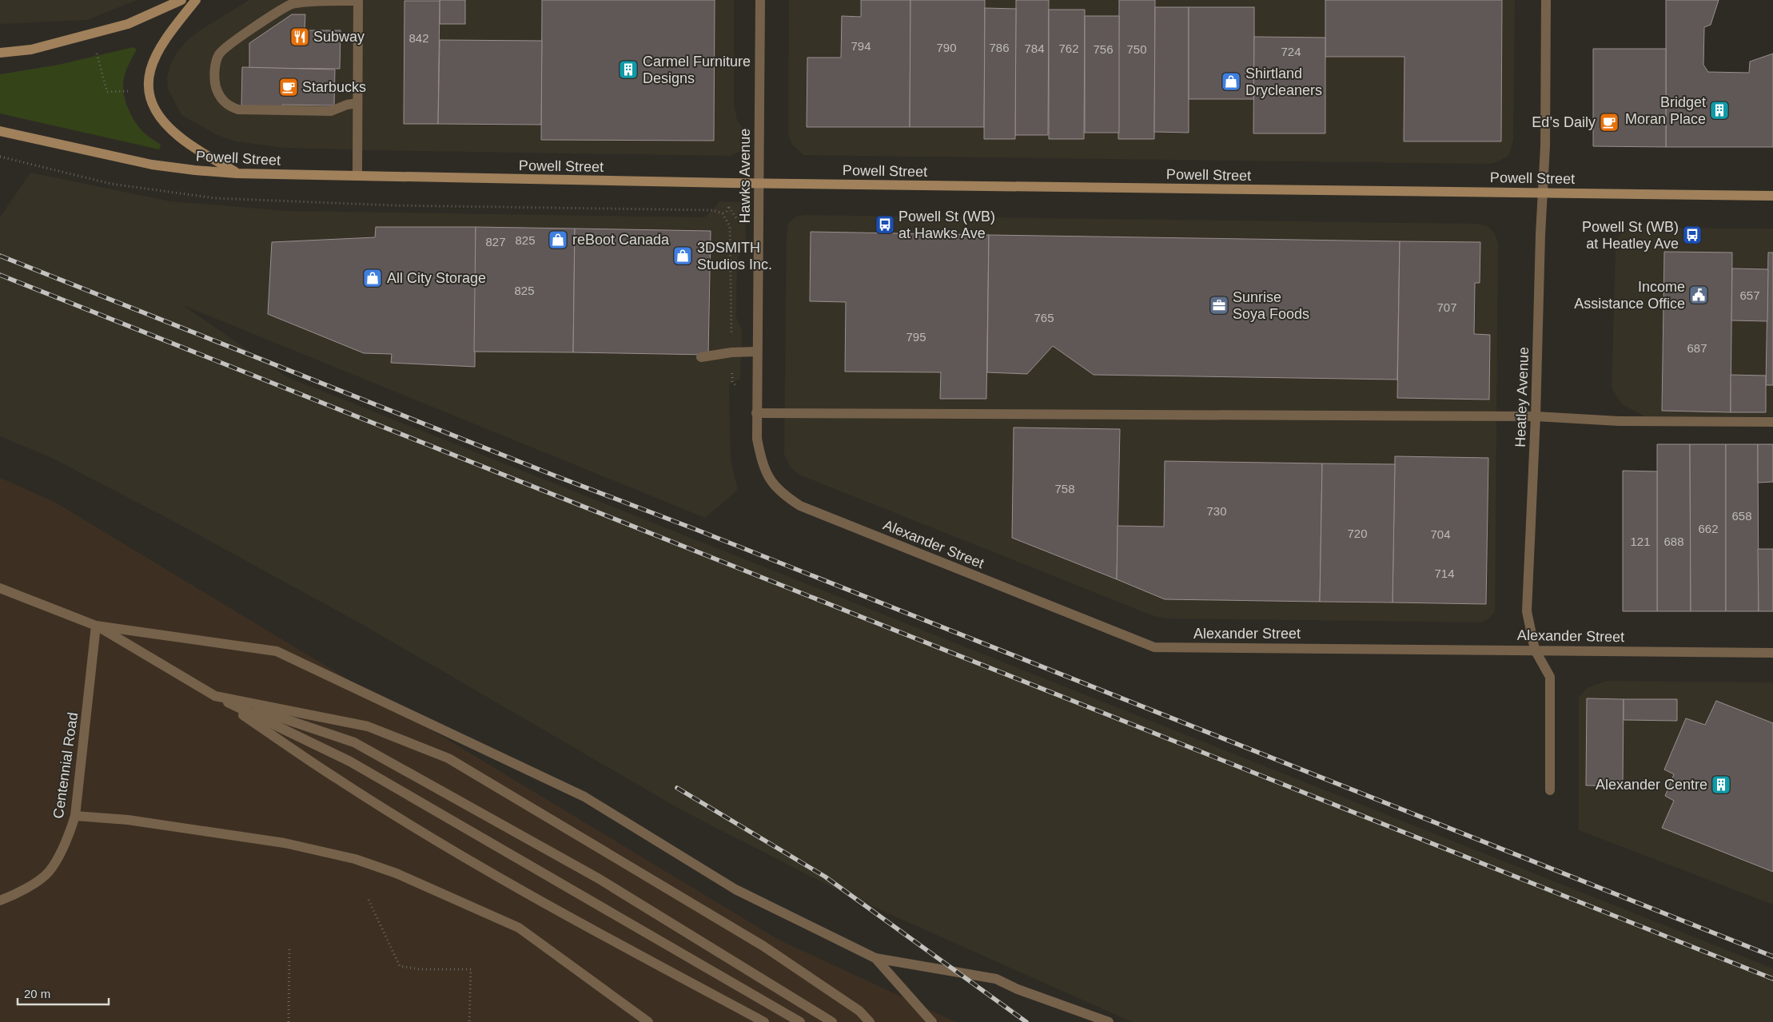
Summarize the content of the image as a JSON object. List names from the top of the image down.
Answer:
{
  "streets": {
    "main road": ["Powell Street"],
    "street": [
      "Hawks Avenue",
      "Heatley Avenue",
      "Alexander Street",
      "Centennial Road"
    ]
  },
  "crossings": [
    ["Powell Street", "Hawks Avenue"],
    ["Powell Street", "Heatley Avenue"],
    ["Hawks Avenue", "Alexander Street"],
    ["Heatley Avenue", "Alexander Street"]
  ],
  "places": {
    "restaurant": ["Subway"],
    "building": ["Carmel Furniture Designs", "Bridget Moran Place", "Alexander Centre"],
    "shop": [
      "Shirtland Drycleaners",
      "reBoot Canada",
      "3DSMITH Studios Inc.",
      "All City Storage"
    ],
    "cafe": ["Starbucks", "Ed’s Daily"],
    "bus stop": ["Powell St (WB) at Hawks Ave", "Powell St (WB) at Heatley Ave"],
    "public building": ["Income Assistance Office"],
    "office": ["Sunrise Soya Foods"]
  },
  "house_numbers": [
    "842",
    "794",
    "790",
    "786",
    "784",
    "762",
    "756",
    "750",
    "724",
    "825",
    "827",
    "825",
    "657",
    "707",
    "765",
    "795",
    "687",
    "758",
    "730",
    "658",
    "662",
    "720",
    "704",
    "121",
    "688",
    "714"
  ],
  "scale_bar": "20 m"
}
